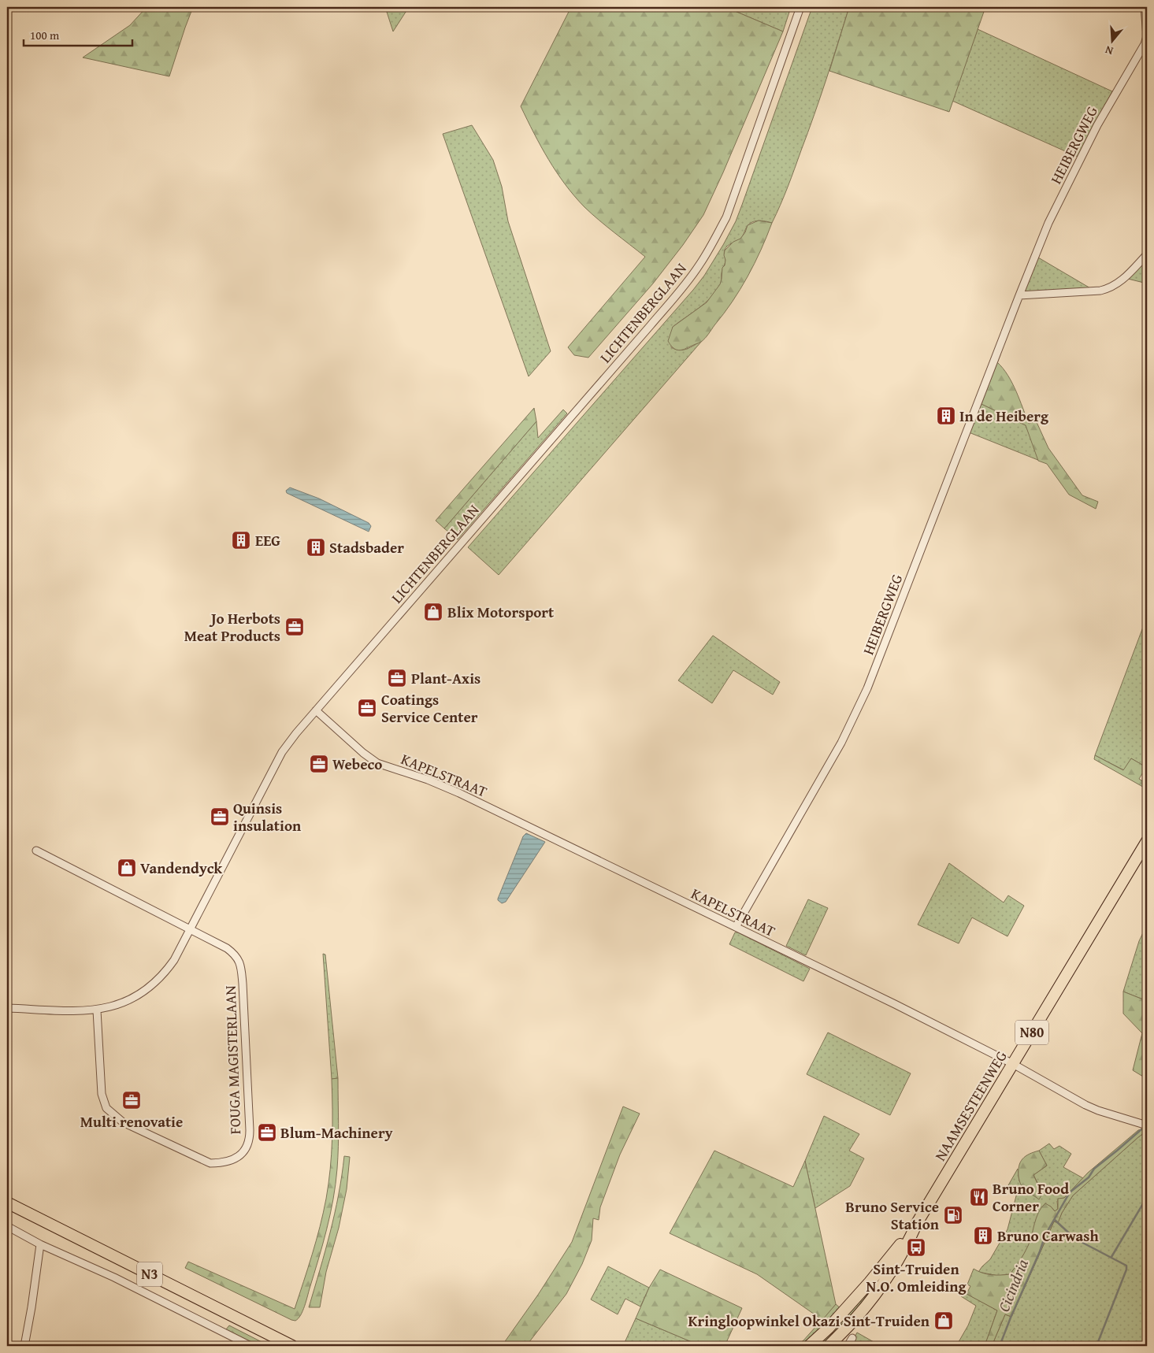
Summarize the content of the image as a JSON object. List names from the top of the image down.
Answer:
{
  "streets": {
    "main road": ["N80", "NAAMSESTEENWEG", "N3"],
    "street": [
      "HEIBERGWEG",
      "LICHTENBERGLAAN",
      "KAPELSTRAAT",
      "FOUGA MAGISTERLAAN"
    ]
  },
  "crossings": [
    ["HEIBERGWEG", "KAPELSTRAAT"],
    ["LICHTENBERGLAAN", "KAPELSTRAAT"],
    ["LICHTENBERGLAAN", "FOUGA MAGISTERLAAN"],
    ["KAPELSTRAAT", "NAAMSESTEENWEG"]
  ],
  "water": ["Cicindria"],
  "places": {
    "building": [
      "In de Heiberg",
      "EEG",
      "Stadsbader",
      "Bruno Carwash"
    ],
    "shop": ["Blix Motorsport", "Vandendyck", "Kringloopwinkel Okazi Sint-Truiden"],
    "office": [
      "Jo Herbots Meat Products",
      "Plant-Axis",
      "Coatings Service Center",
      "Webeco",
      "Quinsis insulation",
      "Multi renovatie",
      "Blum-Machinery"
    ],
    "restaurant": ["Bruno Food Corner"],
    "fuel station": ["Bruno Service Station"],
    "bus stop": ["Sint-Truiden N.O. Omleiding"]
  },
  "scale_bar": "100 m",
  "north": "bottom"
}
